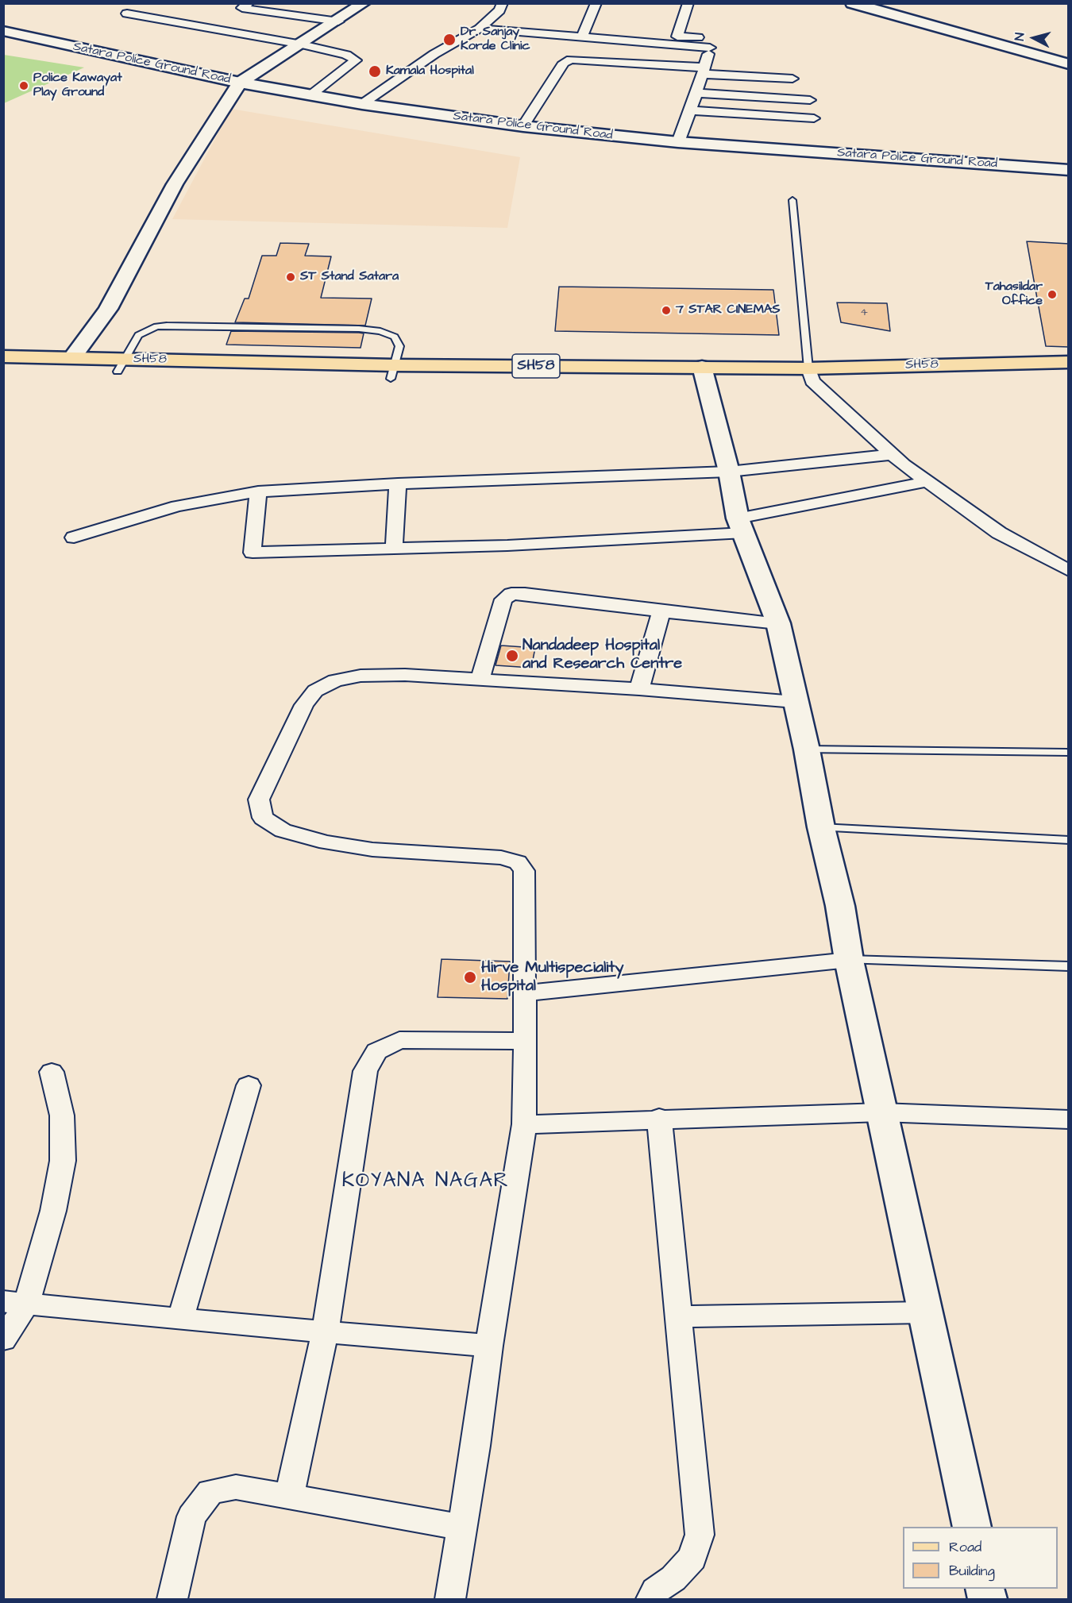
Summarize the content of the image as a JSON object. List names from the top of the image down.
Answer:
{
  "streets": {
    "main road": ["Satara Police Ground Road", "SH58"]
  },
  "districts": ["KOYANA NAGAR"],
  "places": [
    "Dr. Sanjay Korde Clinic",
    "Kamala Hospital",
    "Police Kawayat Play Ground",
    "ST Stand Satara",
    "Tahasildar Office",
    "7 STAR CINEMAS",
    "Nandadeep Hospital and Research Centre",
    "Hirve Multispeciality Hospital"
  ],
  "house_numbers": ["4"],
  "legend": ["Road", "Building"],
  "north": "left"
}
